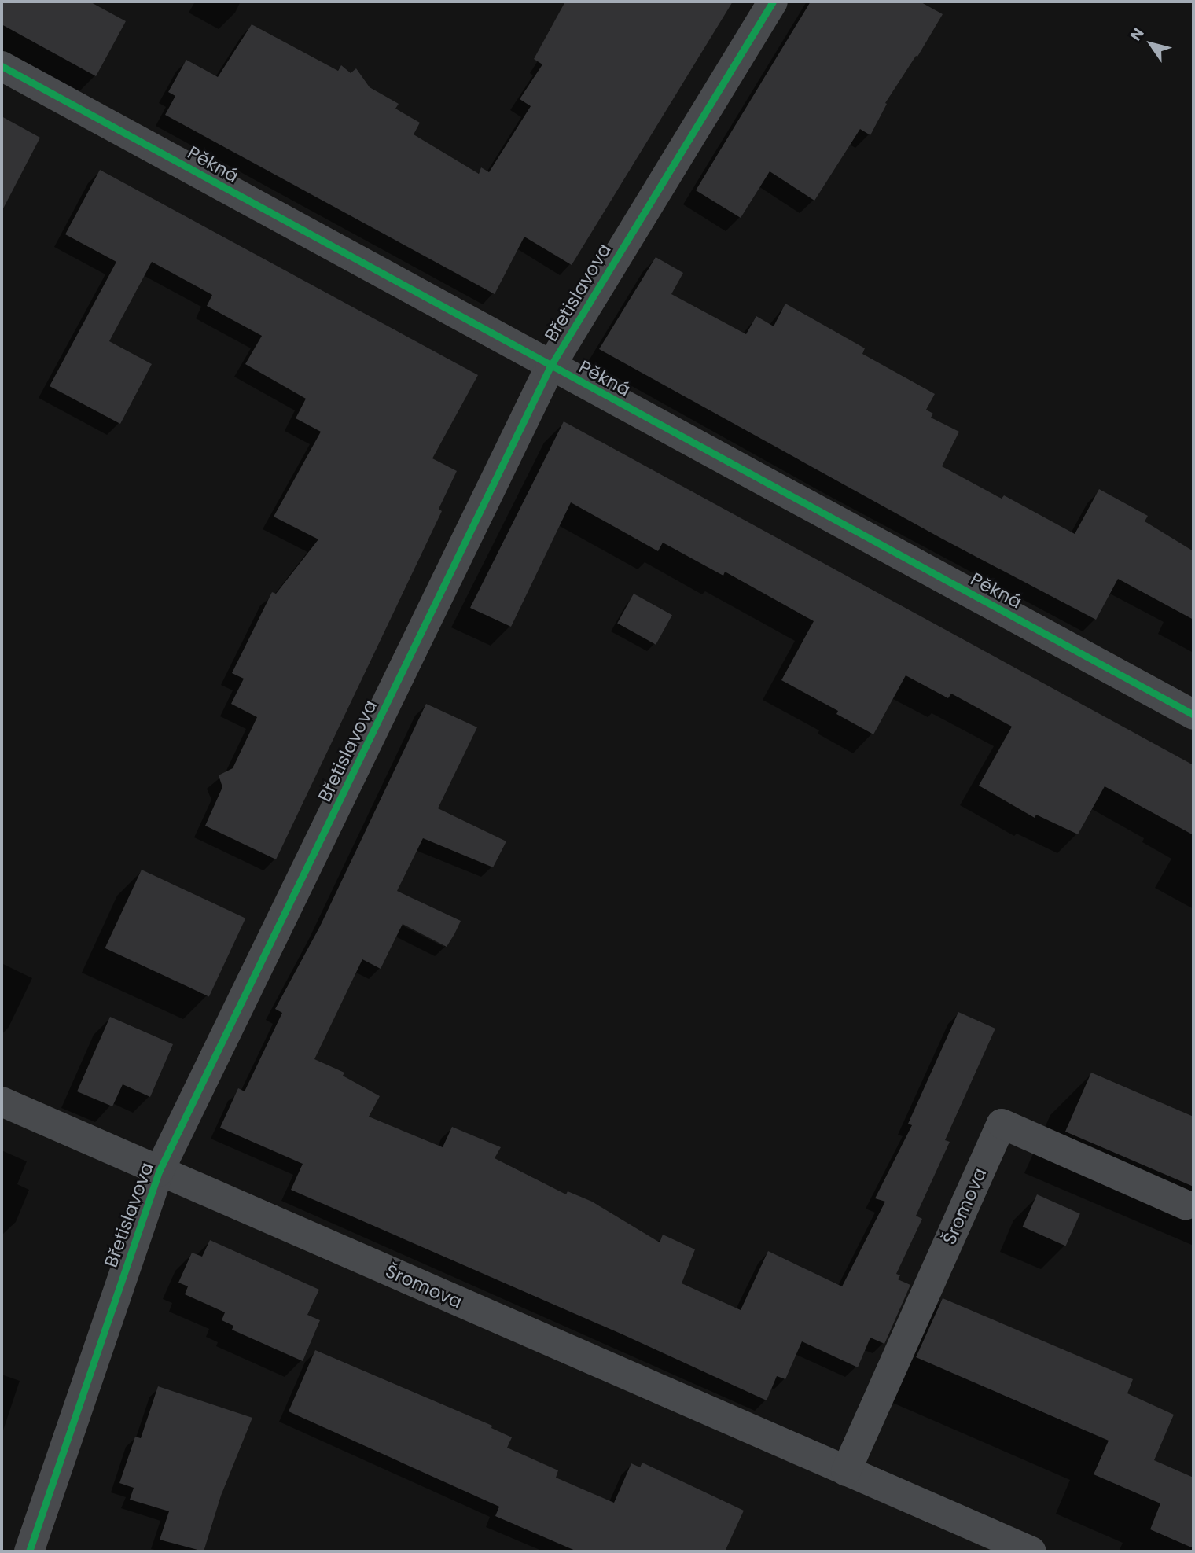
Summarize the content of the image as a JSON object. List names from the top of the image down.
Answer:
{
  "streets": {
    "street": ["Pěkná", "Břetislavova", "Šromova"]
  },
  "crossings": [
    ["Pěkná", "Břetislavova"],
    ["Břetislavova", "Šromova"]
  ],
  "north": "top left"
}
